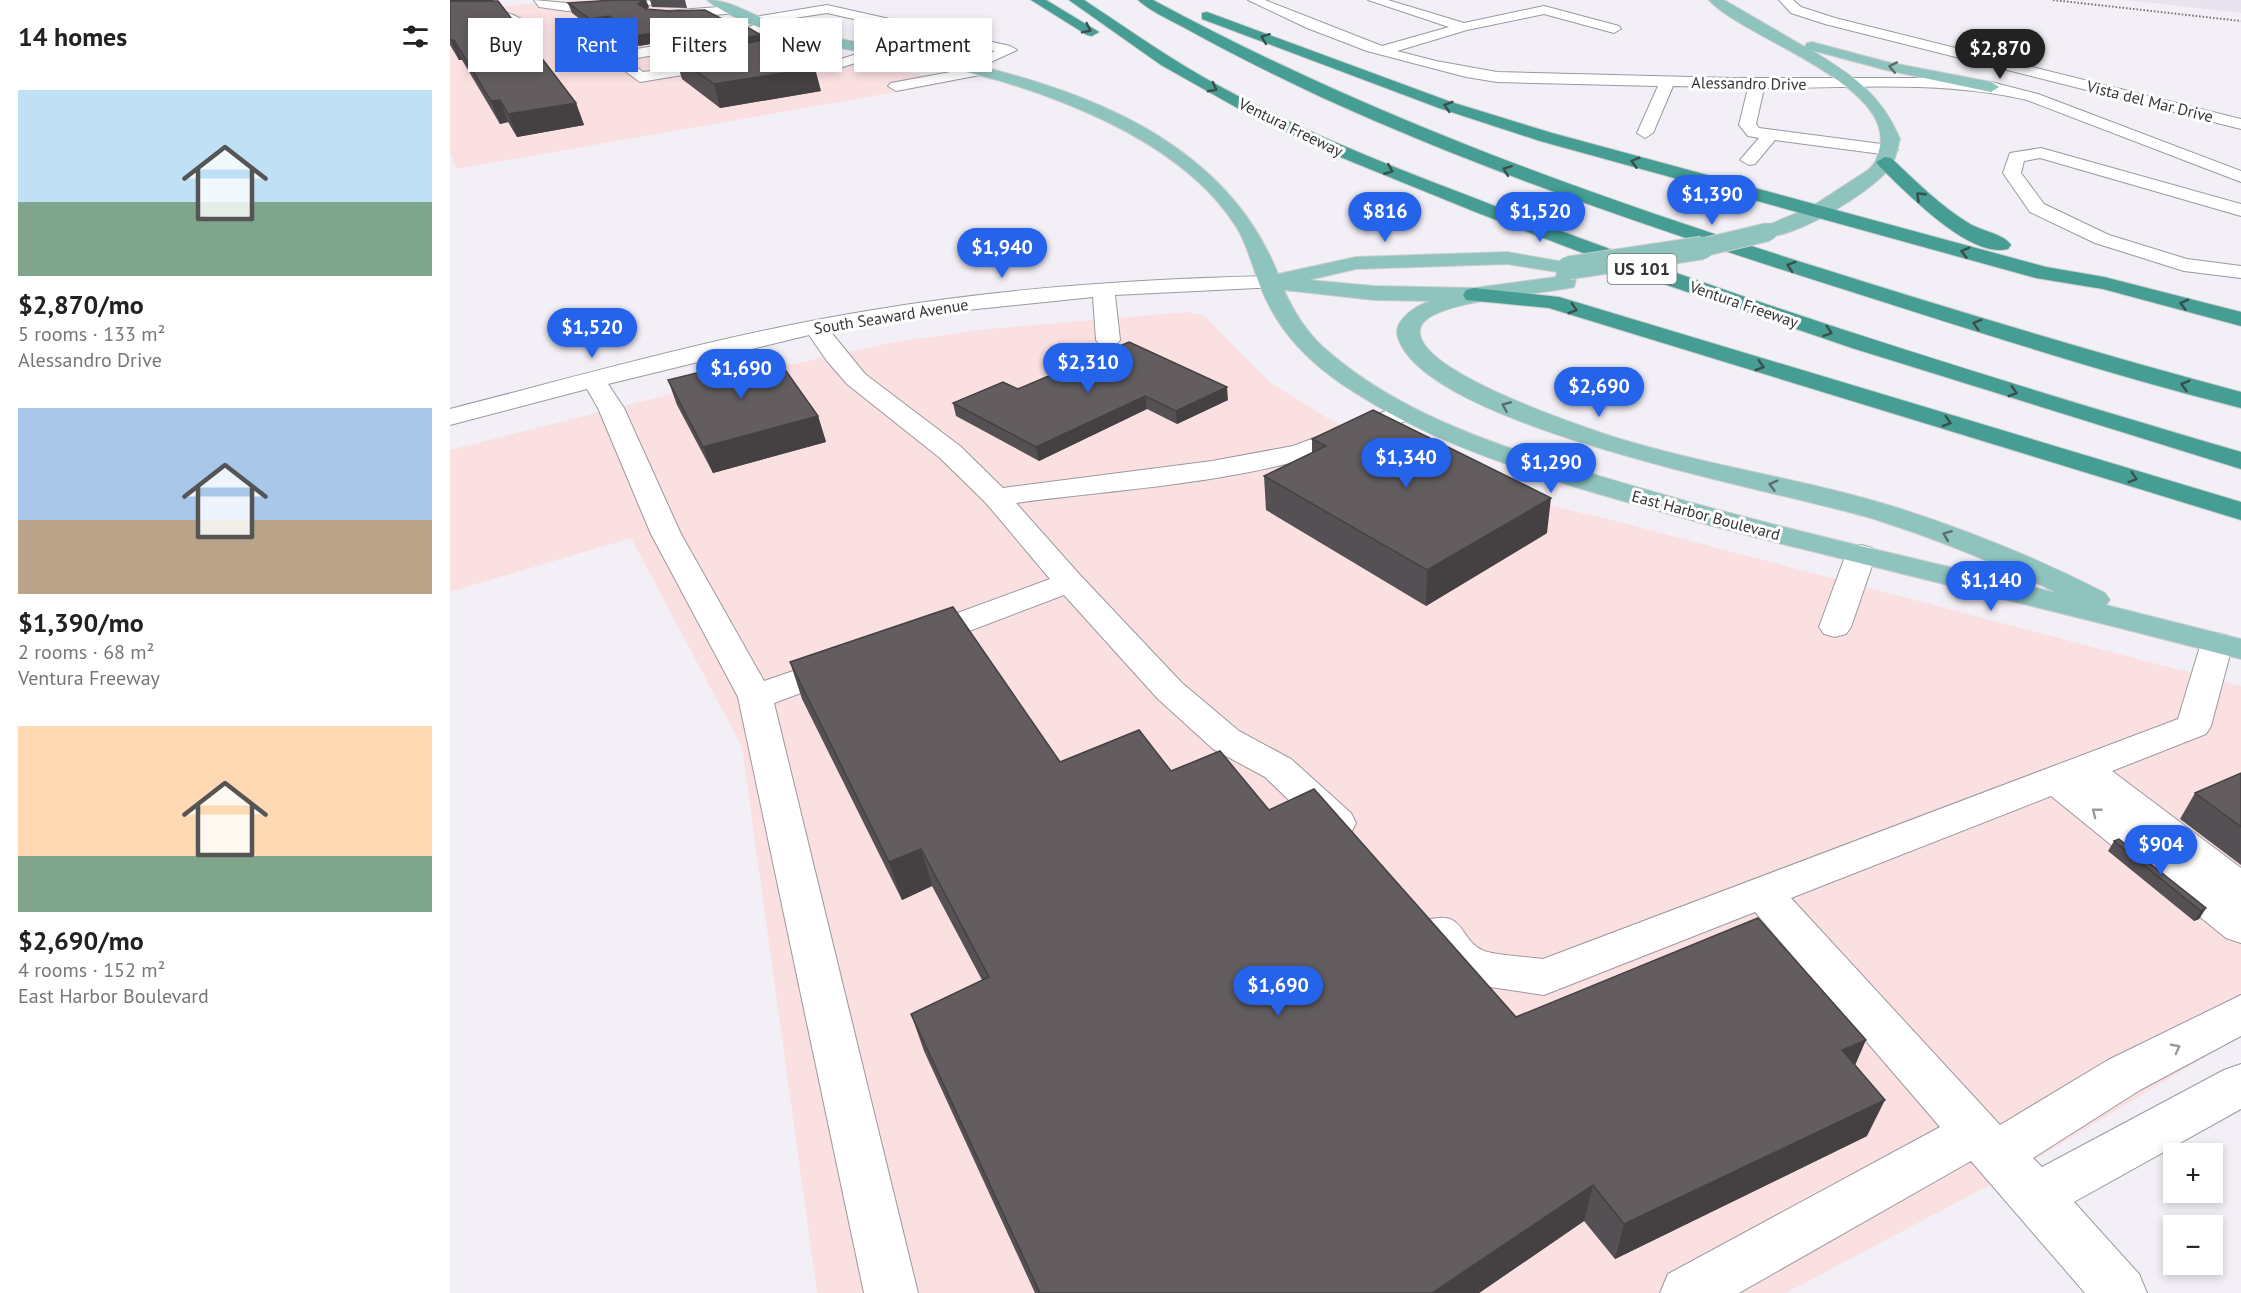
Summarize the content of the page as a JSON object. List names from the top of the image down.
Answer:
{
  "streets": {
    "highway": ["Ventura Freeway", "US 101"],
    "main road": ["South Seaward Avenue", "East Harbor Boulevard"],
    "street": ["Alessandro Drive", "Vista del Mar Drive"]
  },
  "crossings": [
    ["South Seaward Avenue", "East Harbor Boulevard"]
  ],
  "page": {
    "heading": "14 homes",
    "chip": [
      "Buy",
      "Rent",
      "Filters",
      "New",
      "Apartment"
    ],
    "price": [
      "$2,870",
      "$1,390",
      "$816",
      "$1,520",
      "$1,940",
      "$1,520",
      "$2,310",
      "$1,690",
      "$2,690",
      "$1,340",
      "$1,290",
      "$1,140",
      "$904",
      "$1,690"
    ],
    "list": [
      {
        "name": "$2,870/mo",
        "note": "5 rooms · 133 m² · Alessandro Drive"
      },
      {
        "name": "$1,390/mo",
        "note": "2 rooms · 68 m² · Ventura Freeway"
      },
      {
        "name": "$2,690/mo",
        "note": "4 rooms · 152 m² · East Harbor Boulevard"
      }
    ],
    "map_buttons": ["+", "−"]
  }
}
